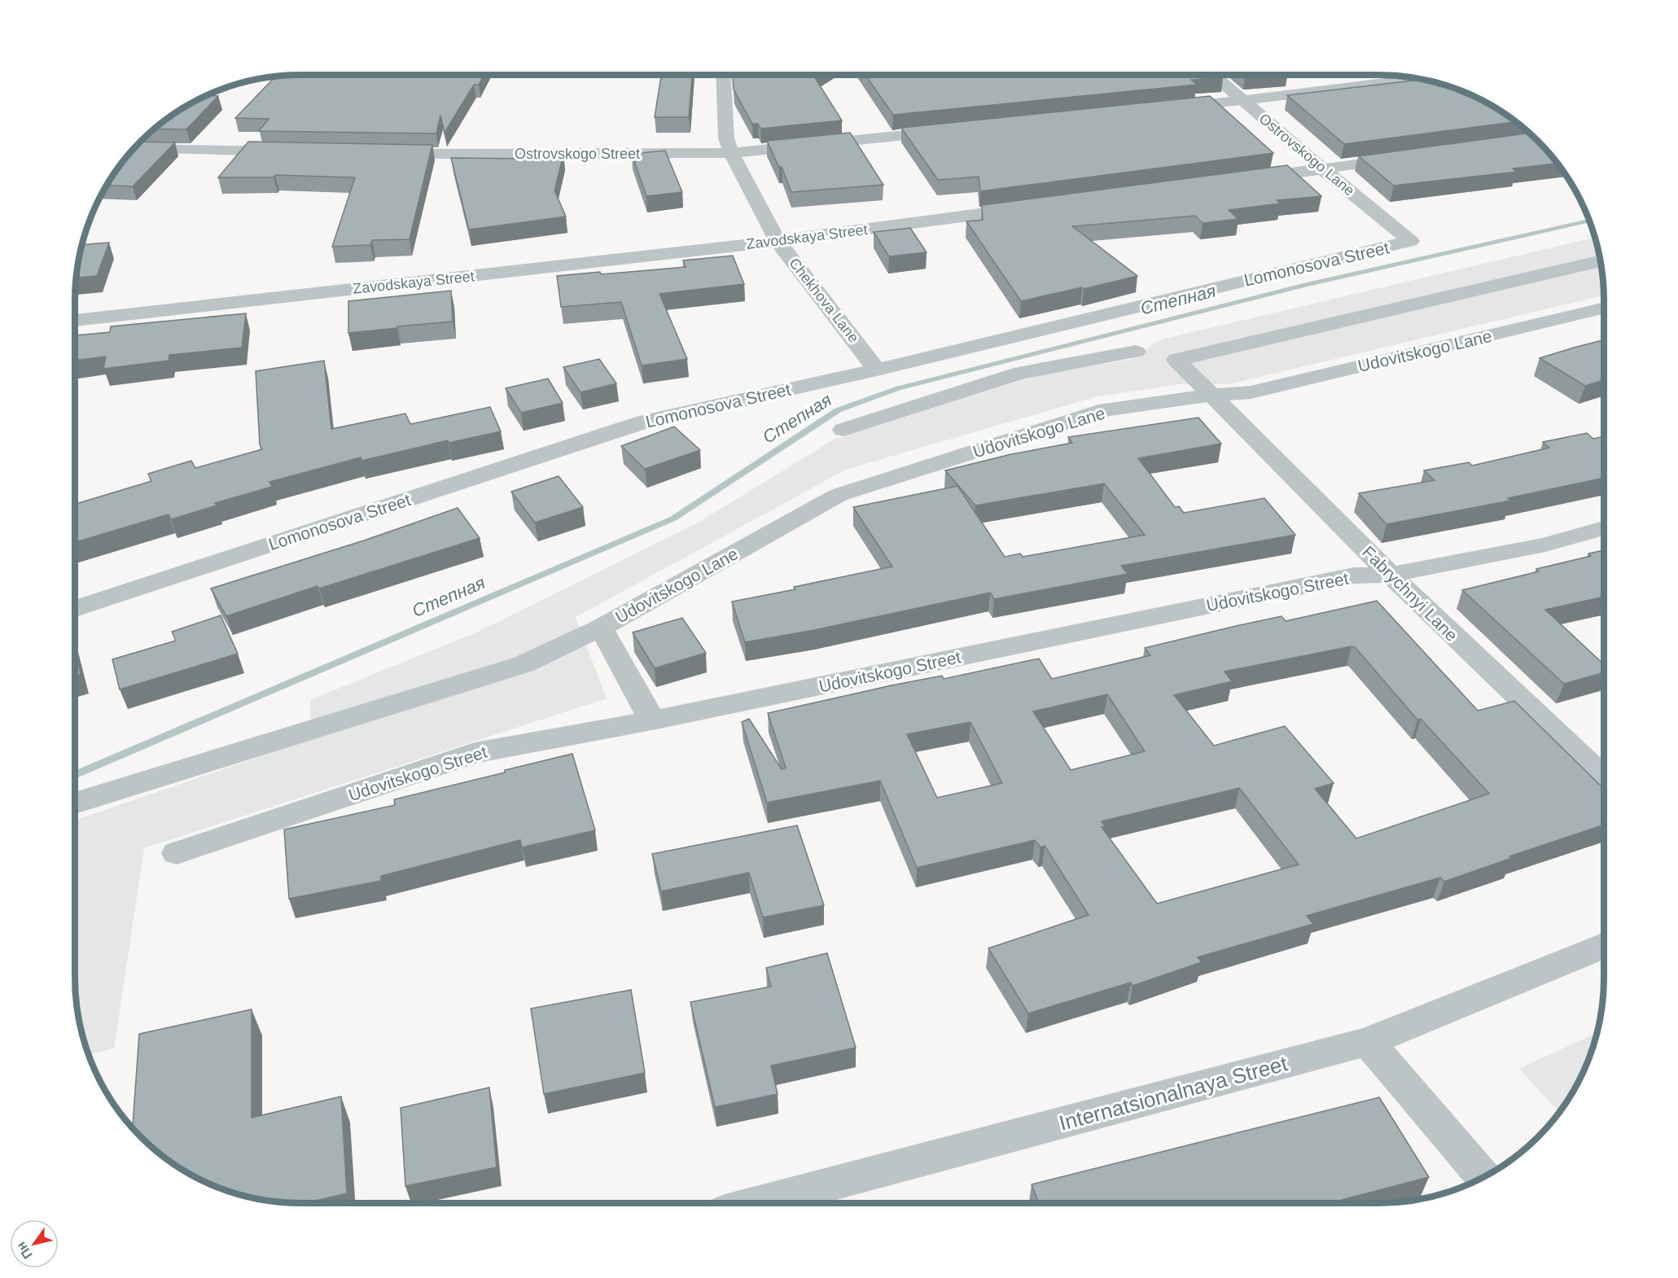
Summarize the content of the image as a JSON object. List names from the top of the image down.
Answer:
{
  "streets": {
    "street": [
      "Ostrovskogo Street",
      "Ostrovskogo Lane",
      "Zavodskaya Street",
      "Lomonosova Street",
      "Chekhova Lane",
      "Udovitskogo Lane",
      "Udovitskogo Street",
      "Fabrychnyi Lane",
      "Internatsionalnaya Street"
    ]
  },
  "crossings": [
    ["Ostrovskogo Street", "Chekhova Lane"],
    ["Ostrovskogo Lane", "Lomonosova Street"],
    ["Zavodskaya Street", "Chekhova Lane"],
    ["Lomonosova Street", "Chekhova Lane"],
    ["Udovitskogo Lane", "Udovitskogo Street"],
    ["Udovitskogo Lane", "Fabrychnyi Lane"],
    ["Udovitskogo Street", "Fabrychnyi Lane"]
  ],
  "water": ["Степная"],
  "north": "bottom left"
}
